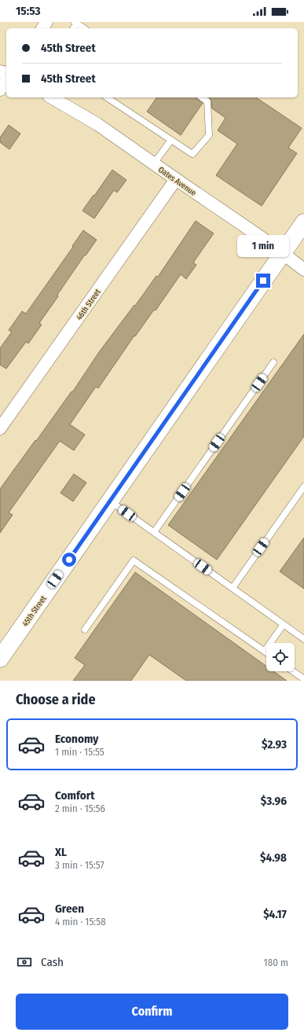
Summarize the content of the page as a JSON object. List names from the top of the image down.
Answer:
{
  "streets": {
    "main road": ["45th Street"],
    "street": ["Oates Avenue", "46th Street"]
  },
  "crossings": [
    ["Oates Avenue", "46th Street"],
    ["Oates Avenue", "45th Street"]
  ],
  "page": {
    "status": "15:53",
    "banner": ["45th Street", "45th Street"],
    "bubble": "1 min",
    "heading": "Choose a ride",
    "list": [
      {
        "name": "Economy",
        "note": "1 min · 15:55",
        "value": "$2.93"
      },
      {
        "name": "Comfort",
        "note": "2 min · 15:56",
        "value": "$3.96"
      },
      {
        "name": "XL",
        "note": "3 min · 15:57",
        "value": "$4.98"
      },
      {
        "name": "Green",
        "note": "4 min · 15:58",
        "value": "$4.17"
      }
    ],
    "pay": ["Cash", "180 m"],
    "buttons": "Confirm"
  }
}
